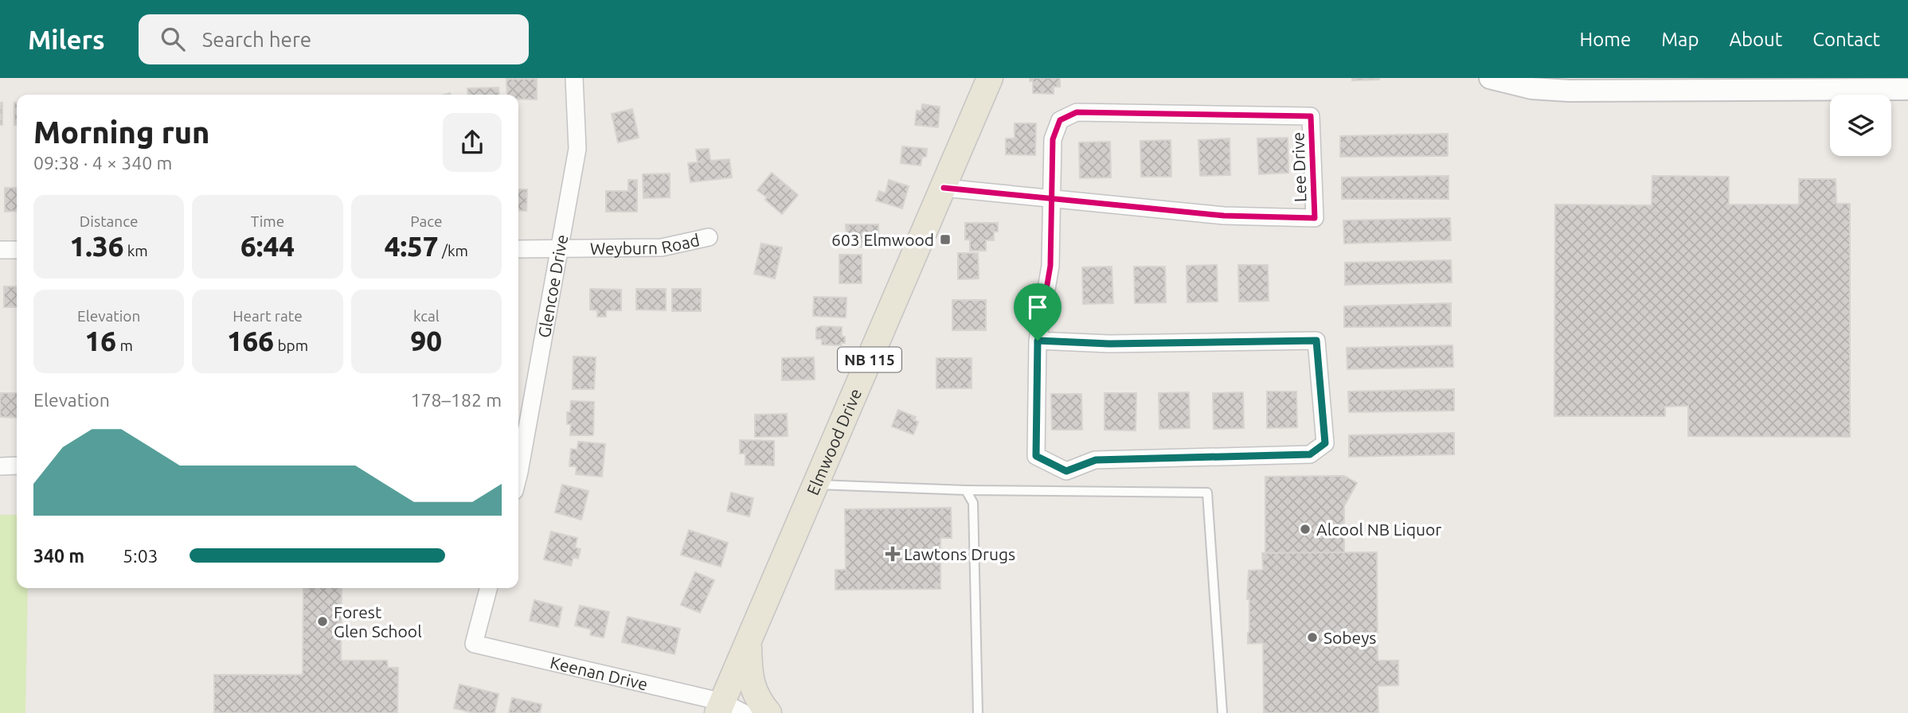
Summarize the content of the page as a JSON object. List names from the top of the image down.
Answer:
{
  "streets": {
    "main road": ["NB 115", "Elmwood Drive"],
    "street": [
      "Lee Drive",
      "Weyburn Road",
      "Glencoe Drive",
      "Keenan Drive"
    ]
  },
  "crossings": [
    ["Weyburn Road", "Glencoe Drive"],
    ["Elmwood Drive", "Keenan Drive"]
  ],
  "places": {
    "transit": ["603 Elmwood"],
    "other": ["Alcool NB Liquor", "Forest Glen School", "Sobeys"],
    "health": ["Lawtons Drugs"]
  },
  "page": {
    "header": "Milers",
    "search": "Search here",
    "nav": [
      "Home",
      "Map",
      "About",
      "Contact"
    ],
    "heading": ["Morning run", "09:38 · 4 × 340 m"],
    "stats": [
      ["Distance", "1.36 km"],
      ["Time", "6:44"],
      ["Pace", "4:57 /km"],
      ["Elevation", "16 m"],
      ["Heart rate", "166 bpm"],
      ["kcal", "90"]
    ],
    "chart": ["Elevation", "178–182 m"],
    "list": [
      {
        "name": "340 m",
        "note": "5:03"
      }
    ]
  }
}
